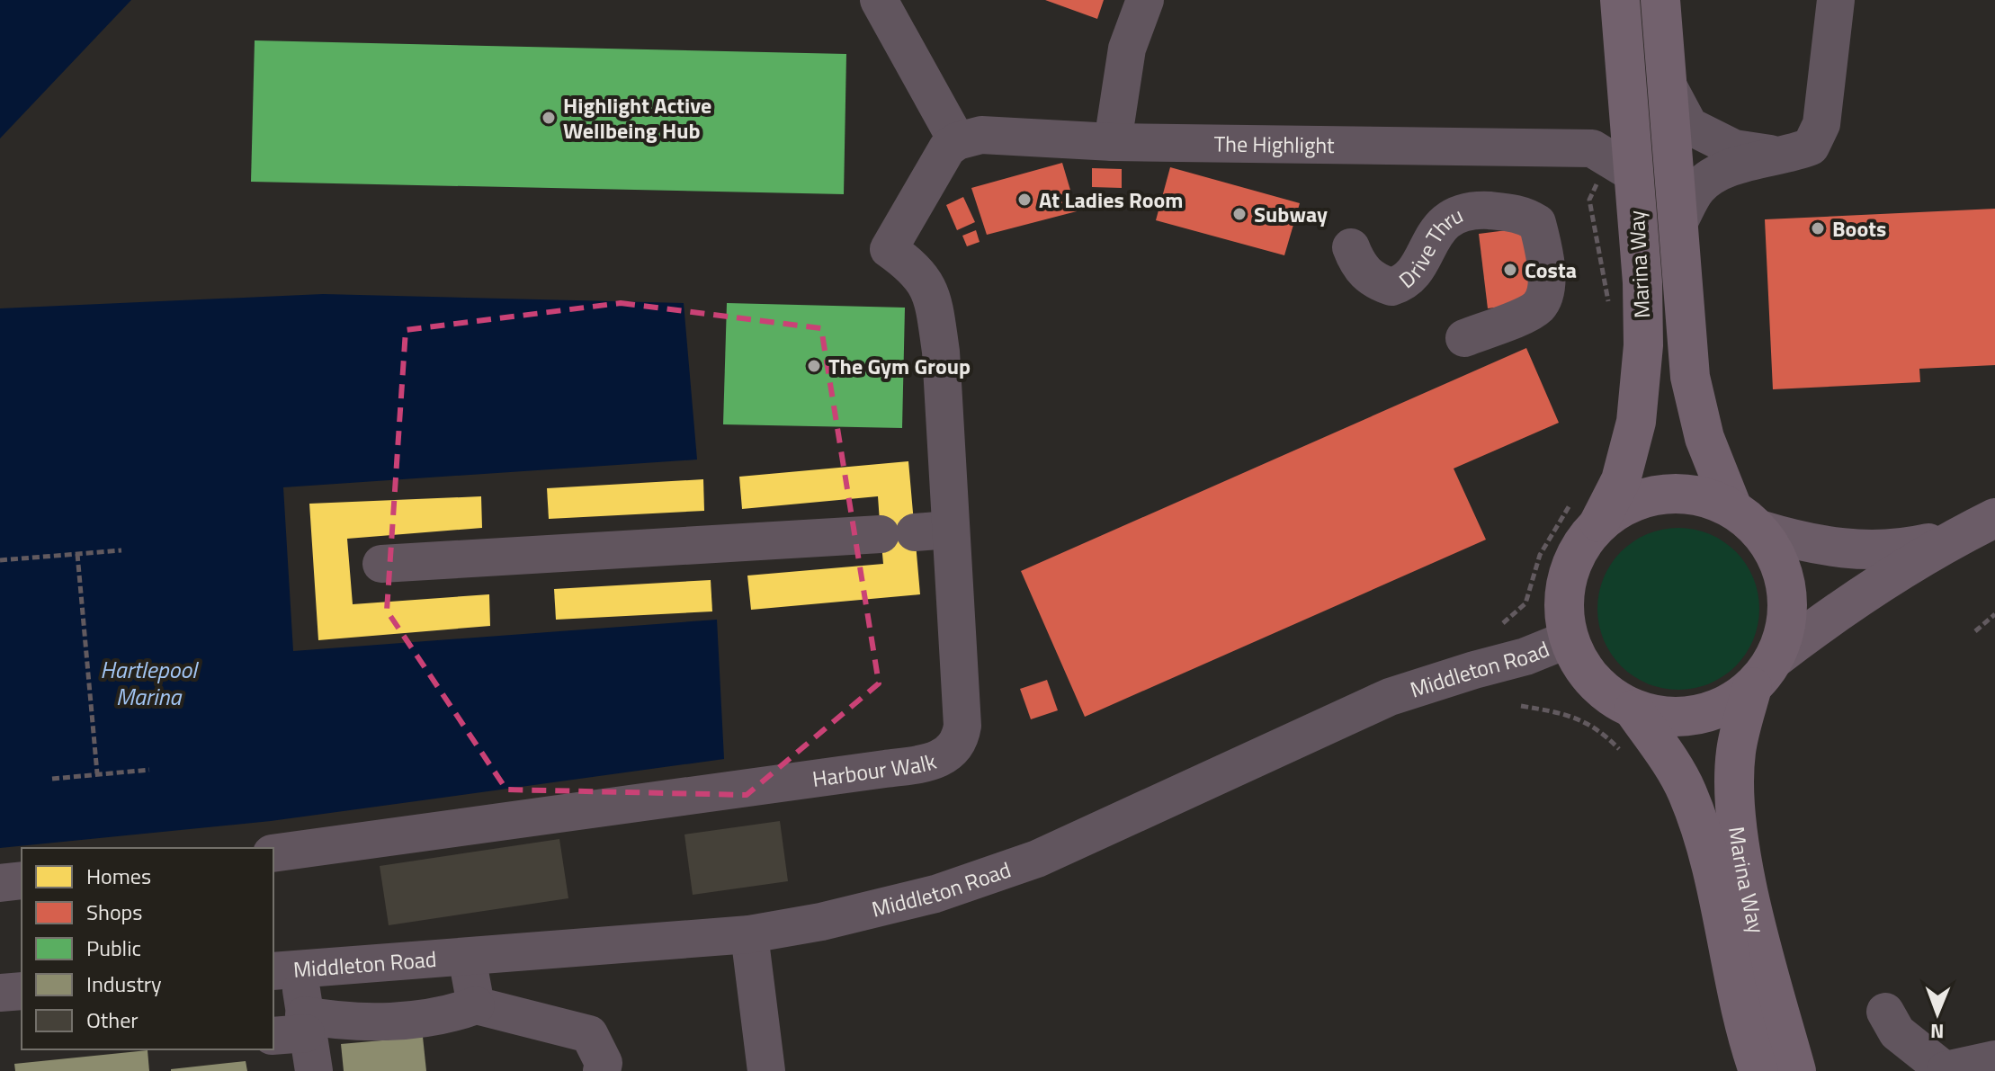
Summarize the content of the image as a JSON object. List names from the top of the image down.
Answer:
{
  "streets": {
    "highway": ["Marina Way"],
    "street": [
      "The Highlight",
      "Drive Thru",
      "Middleton Road",
      "Harbour Walk"
    ]
  },
  "crossings": [
    ["The Highlight", "Marina Way"],
    ["The Highlight", "Harbour Walk"],
    ["Marina Way", "Middleton Road"]
  ],
  "water": ["Hartlepool Marina"],
  "places": [
    "Highlight Active Wellbeing Hub",
    "At Ladies Room",
    "Subway",
    "Boots",
    "Costa",
    "The Gym Group"
  ],
  "legend": [
    "Homes",
    "Shops",
    "Public",
    "Industry",
    "Other"
  ],
  "north": "bottom"
}
